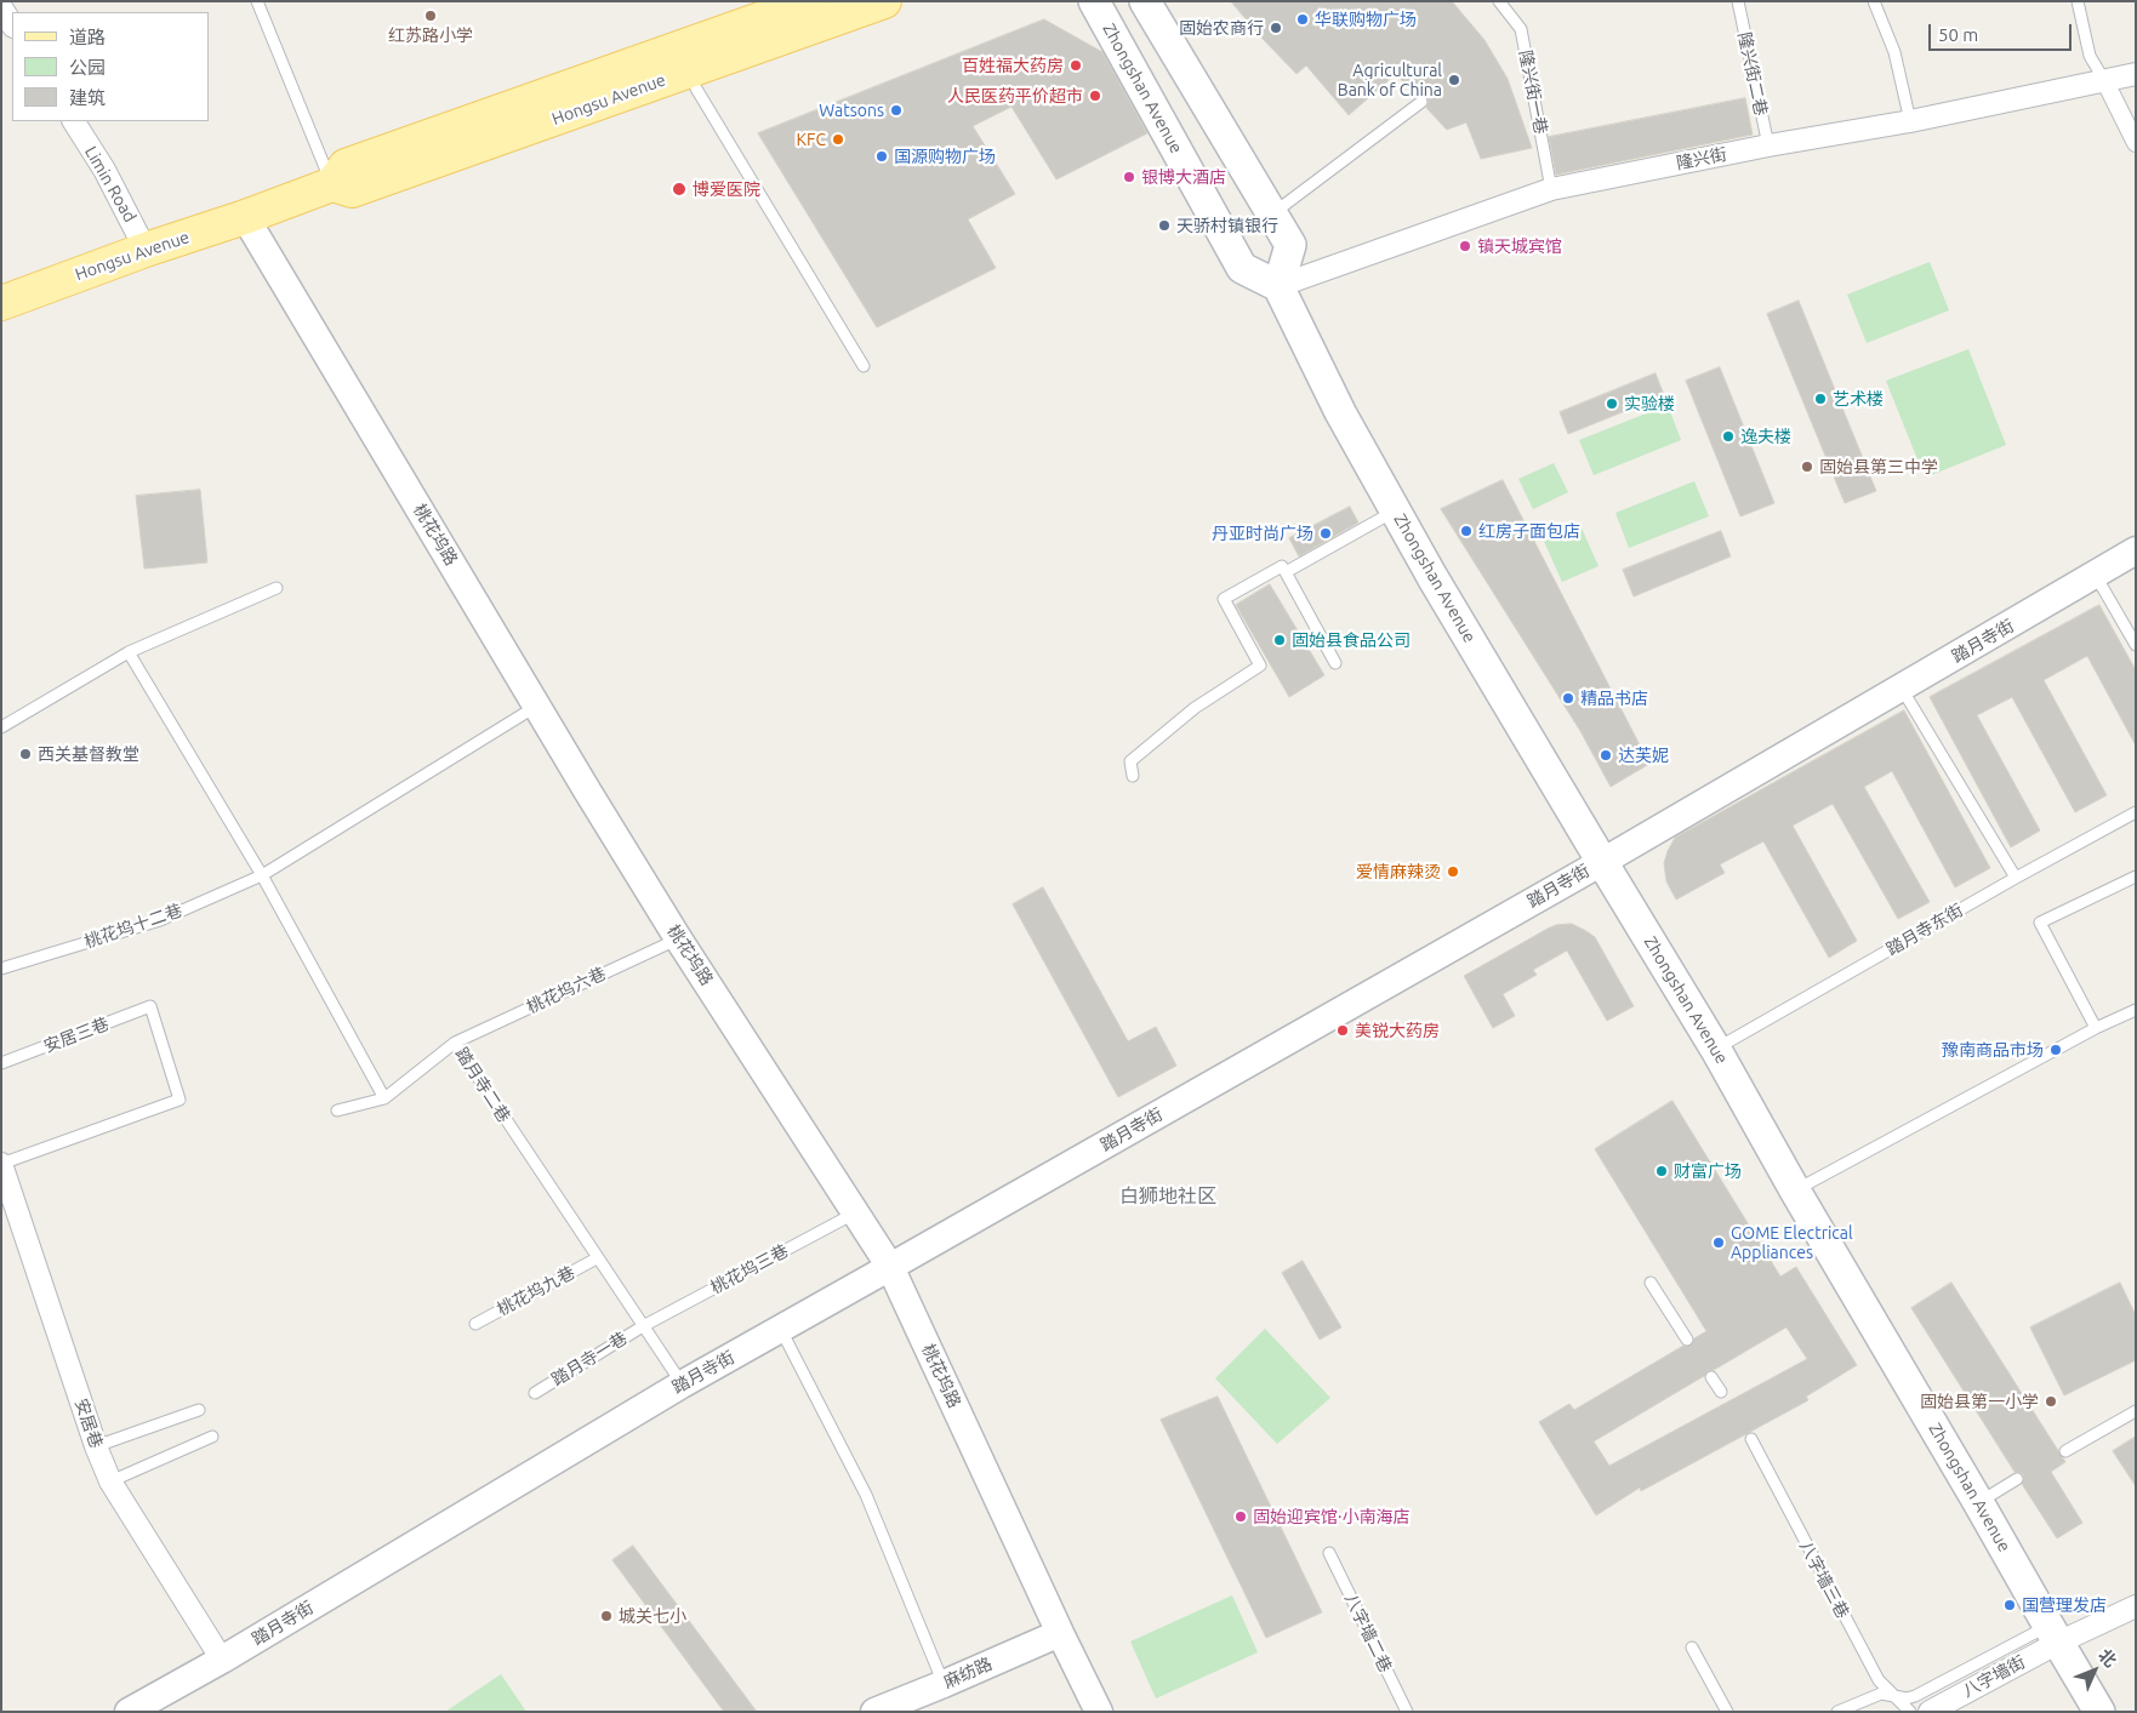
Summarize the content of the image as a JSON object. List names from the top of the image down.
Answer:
{
  "streets": {
    "main road": ["Zhongshan Avenue", "Hongsu Avenue"],
    "street": [
      "隆兴街",
      "Limin Road",
      "桃花坞路",
      "踏月寺街",
      "安居巷",
      "麻纺路",
      "八字墙街"
    ],
    "lane": [
      "隆兴街二巷",
      "隆兴街一巷",
      "桃花坞十二巷",
      "踏月寺东街",
      "桃花坞六巷",
      "安居三巷",
      "踏月寺二巷",
      "桃花坞三巷",
      "桃花坞九巷",
      "踏月寺一巷",
      "八字墙三巷",
      "八字墙二巷"
    ]
  },
  "crossings": [
    ["隆兴街二巷", "隆兴街"],
    ["Zhongshan Avenue", "隆兴街"],
    ["Zhongshan Avenue", "踏月寺街"],
    ["Zhongshan Avenue", "踏月寺东街"],
    ["Zhongshan Avenue", "八字墙街"],
    ["隆兴街一巷", "隆兴街"],
    ["Hongsu Avenue", "Limin Road"],
    ["Hongsu Avenue", "桃花坞路"],
    ["桃花坞路", "踏月寺街"],
    ["桃花坞路", "桃花坞十二巷"],
    ["桃花坞路", "桃花坞六巷"],
    ["桃花坞路", "桃花坞三巷"],
    ["桃花坞路", "麻纺路"],
    ["踏月寺街", "踏月寺二巷"],
    ["踏月寺街", "安居巷"],
    ["桃花坞六巷", "踏月寺二巷"],
    ["安居三巷", "安居巷"],
    ["踏月寺二巷", "桃花坞三巷"],
    ["踏月寺二巷", "桃花坞九巷"],
    ["踏月寺二巷", "踏月寺一巷"],
    ["桃花坞三巷", "踏月寺一巷"]
  ],
  "districts": ["白狮地社区"],
  "places": [
    "红苏路小学",
    "华联购物广场",
    "固始农商行",
    "百姓福大药房",
    "Agricultural Bank of China",
    "人民医药平价超市",
    "Watsons",
    "KFC",
    "国源购物广场",
    "银博大酒店",
    "博爱医院",
    "天骄村镇银行",
    "镇天城宾馆",
    "艺术楼",
    "实验楼",
    "逸夫楼",
    "固始县第三中学",
    "红房子面包店",
    "丹亚时尚广场",
    "固始县食品公司",
    "精品书店",
    "西关基督教堂",
    "达芙妮",
    "爱情麻辣烫",
    "美锐大药房",
    "豫南商品市场",
    "财富广场",
    "GOME Electrical Appliances",
    "固始县第一小学",
    "固始迎宾馆·小南海店",
    "国营理发店",
    "城关七小"
  ],
  "legend": ["道路", "公园", "建筑"],
  "scale_bar": "50 m",
  "north": "top right"
}
